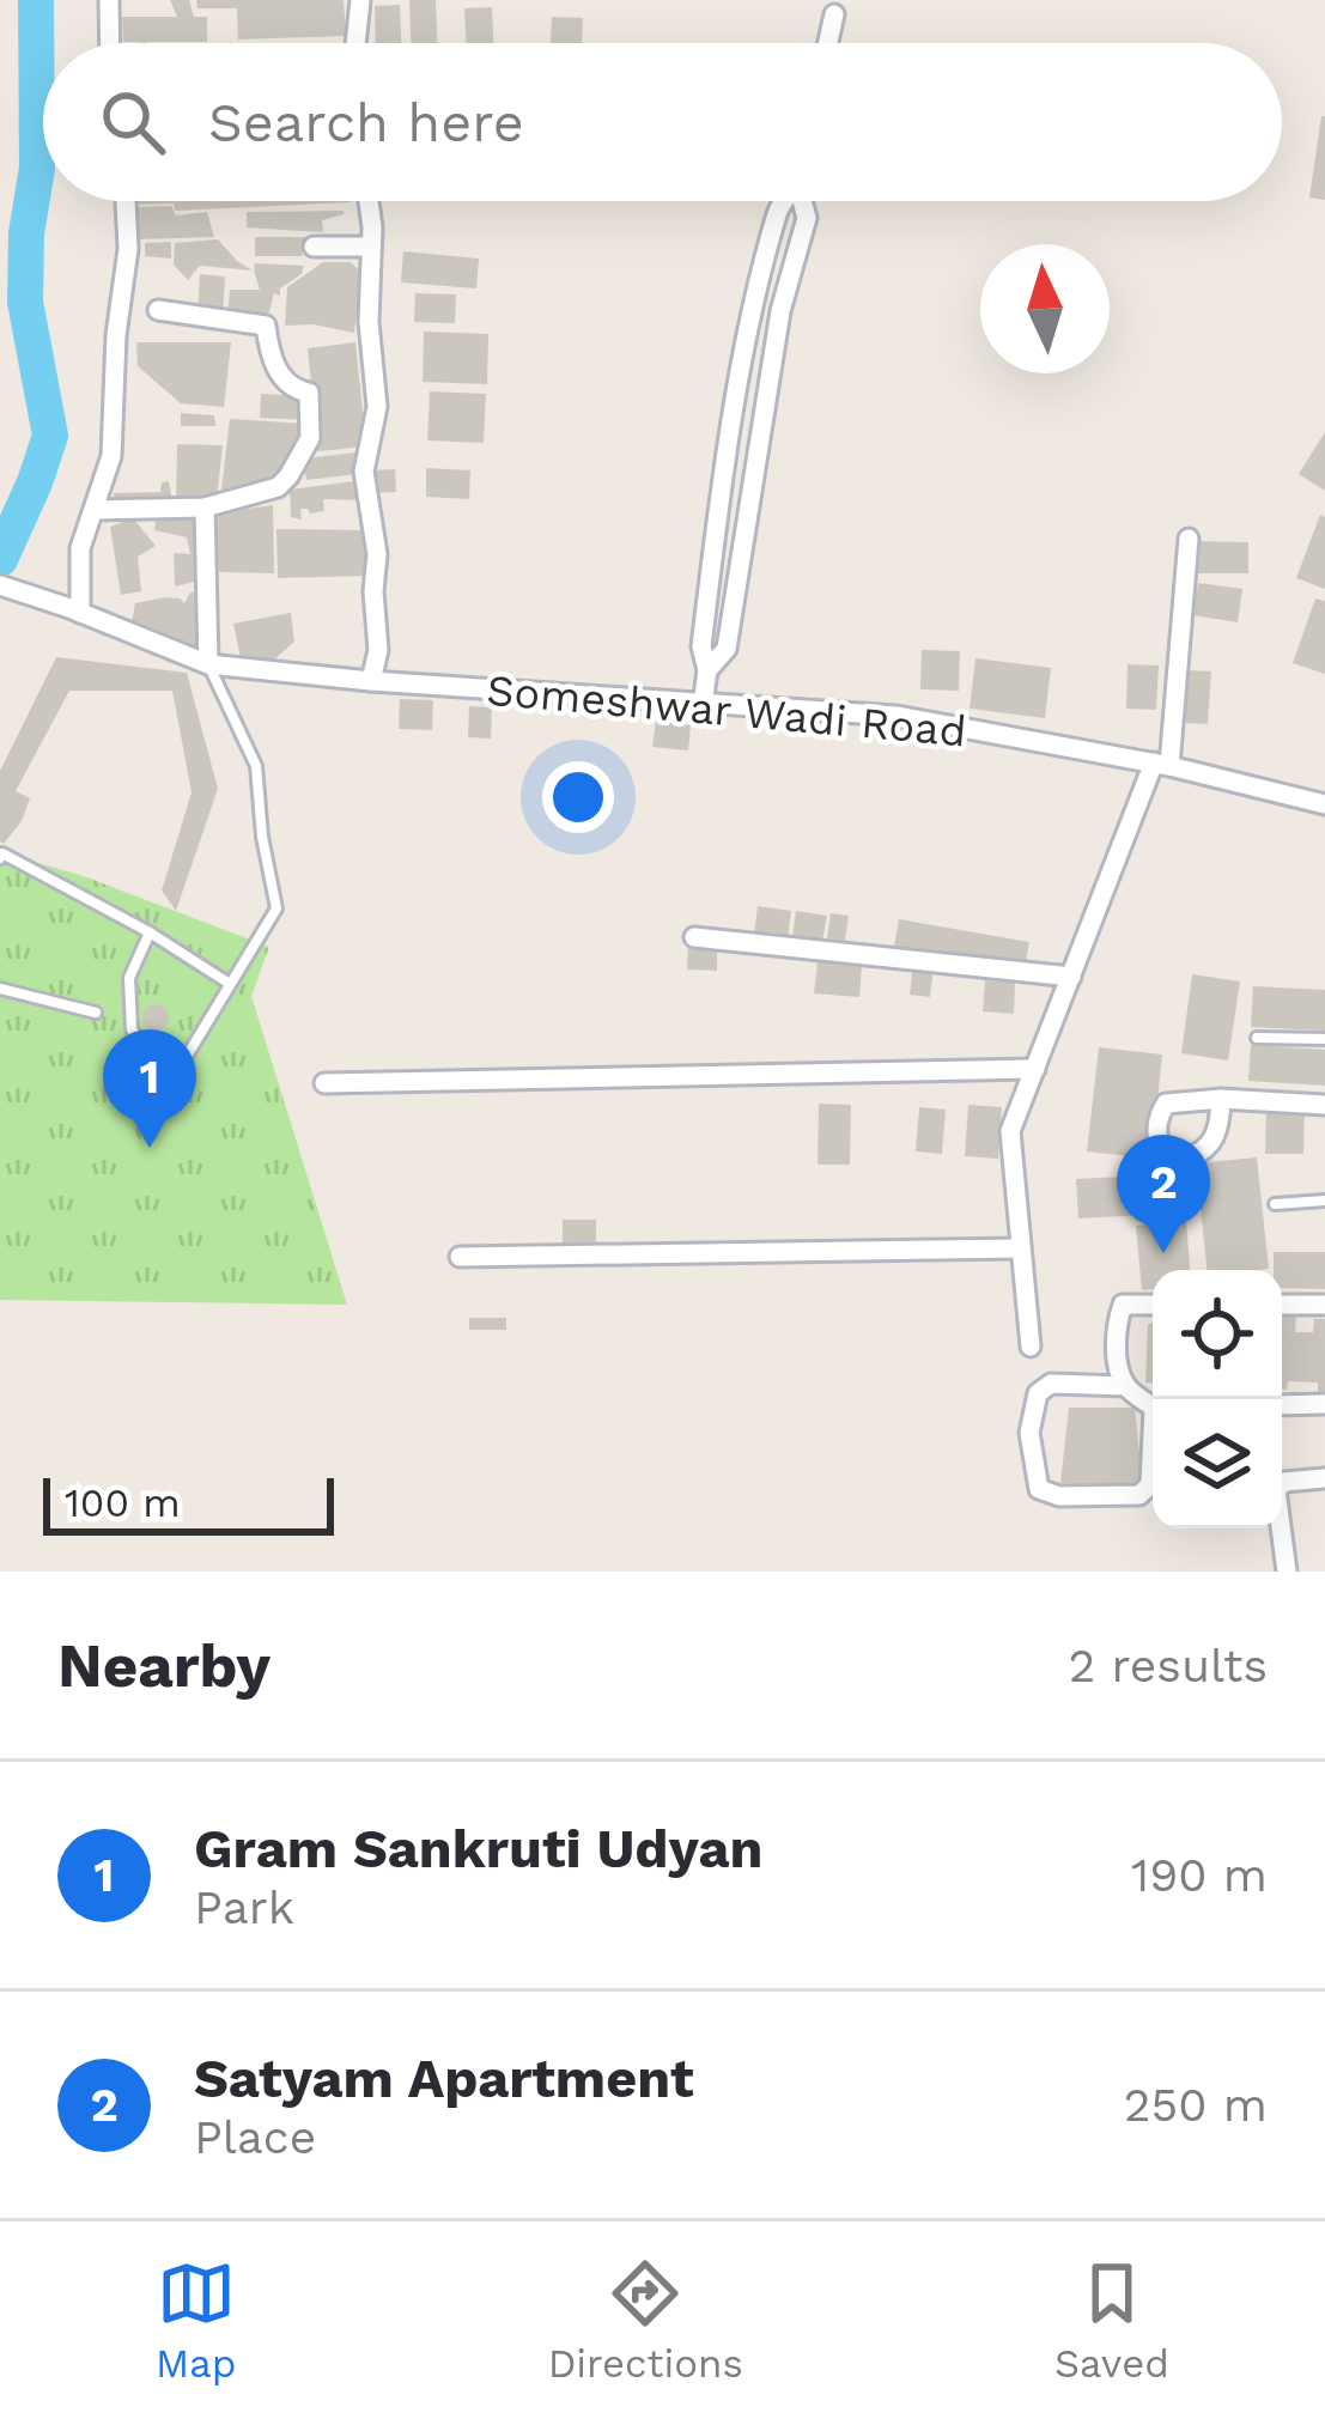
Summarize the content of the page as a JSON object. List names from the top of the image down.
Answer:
{
  "streets": {
    "street": ["Someshwar Wadi Road"]
  },
  "scale_bar": "100 m",
  "north": "top",
  "page": {
    "search": "Search here",
    "pins": ["1", "2"],
    "scale": "100 m",
    "heading": ["Nearby", "2 results"],
    "list": [
      {
        "mark": "1",
        "name": "Gram Sankruti Udyan",
        "note": "Park",
        "value": "190 m"
      },
      {
        "mark": "2",
        "name": "Satyam Apartment",
        "note": "Place",
        "value": "250 m"
      }
    ],
    "nav": ["Map", "Directions", "Saved"]
  }
}
